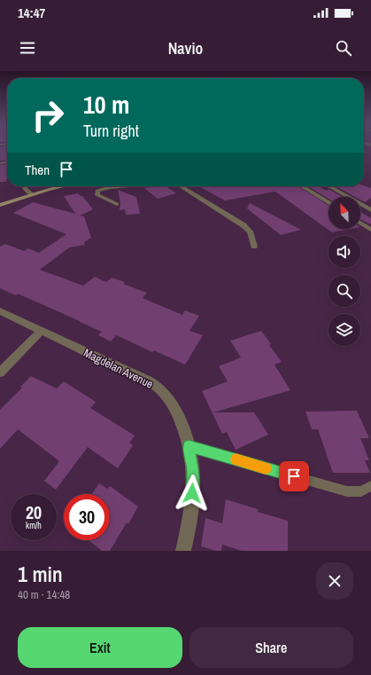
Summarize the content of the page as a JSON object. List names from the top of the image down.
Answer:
{
  "streets": {
    "street": ["Magdelan Avenue"]
  },
  "north": "top left",
  "page": {
    "status": "14:47",
    "header": "Navio",
    "turn": ["10 m", "Turn right"],
    "then": "Then",
    "speed": "20 km/h",
    "limit": "30",
    "heading": ["1 min", "40 m · 14:48"],
    "buttons": ["Exit", "Share"]
  }
}
